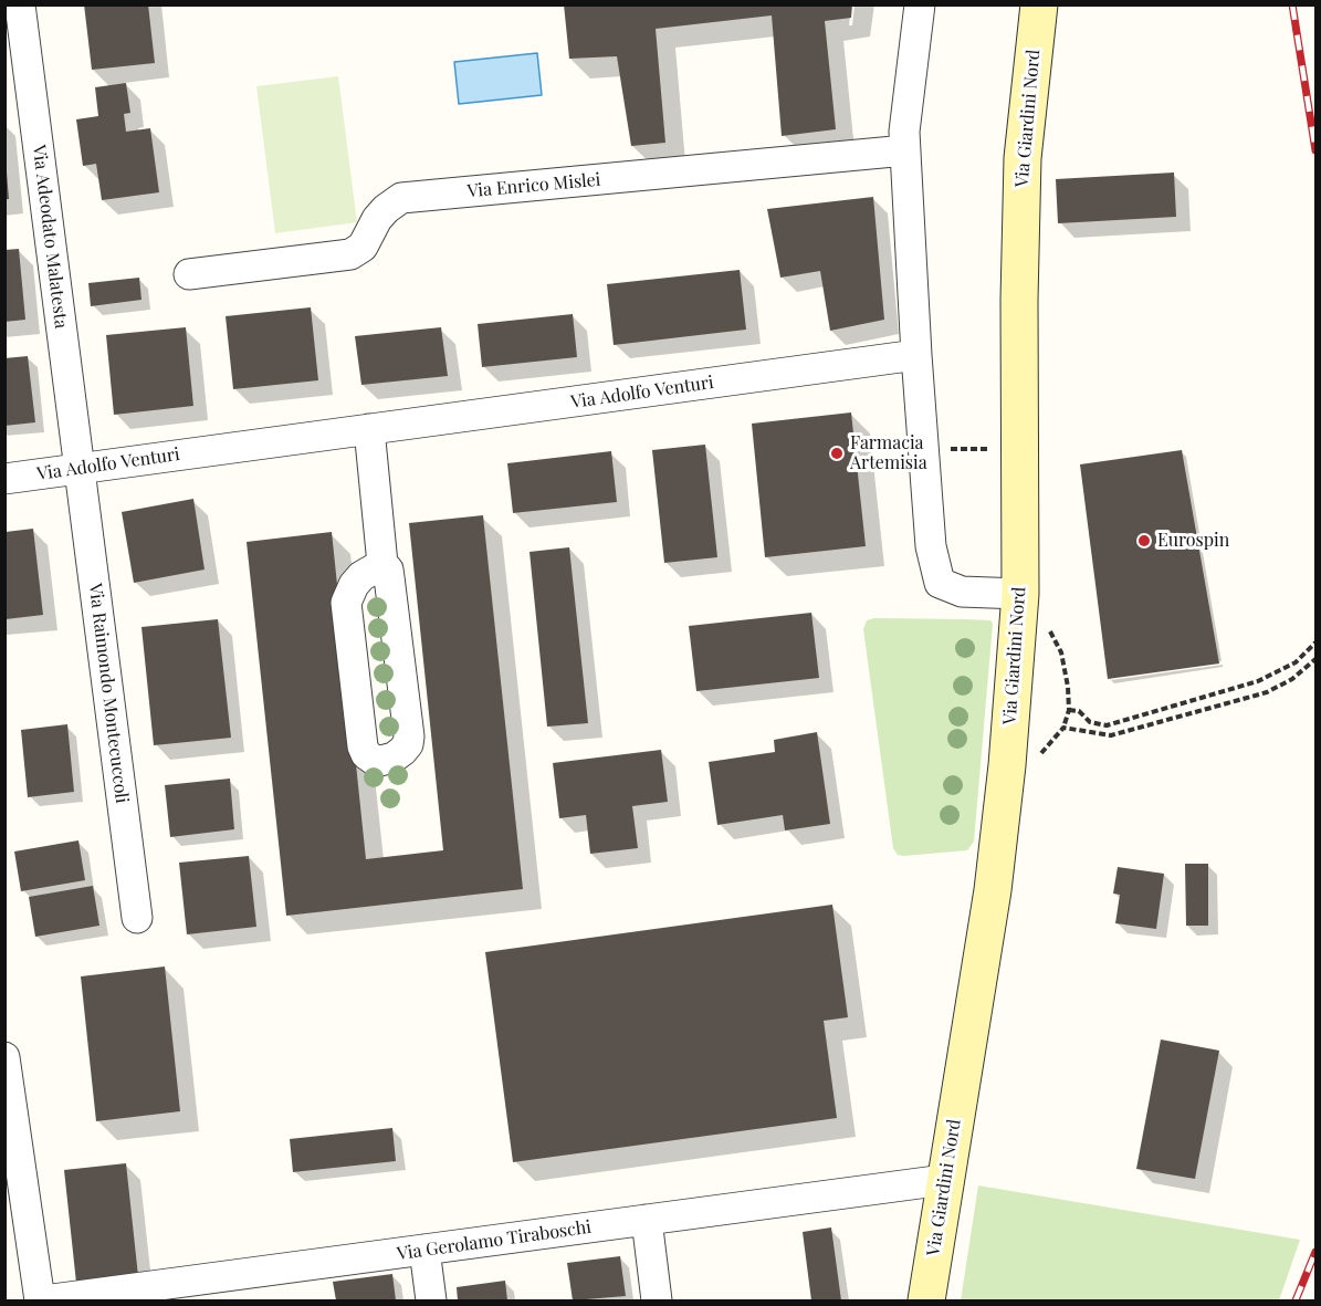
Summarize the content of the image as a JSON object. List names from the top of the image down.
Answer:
{
  "streets": {
    "main road": ["Via Giardini Nord"],
    "street": [
      "Via Enrico Mislei",
      "Via Adeodato Malatesta",
      "Via Adolfo Venturi",
      "Via Raimondo Montecuccoli",
      "Via Gerolamo Tiraboschi"
    ]
  },
  "crossings": [
    ["Via Giardini Nord", "Via Gerolamo Tiraboschi"],
    ["Via Adeodato Malatesta", "Via Adolfo Venturi"],
    ["Via Adeodato Malatesta", "Via Raimondo Montecuccoli"],
    ["Via Adolfo Venturi", "Via Raimondo Montecuccoli"]
  ],
  "places": ["Farmacia Artemisia", "Eurospin"]
}
